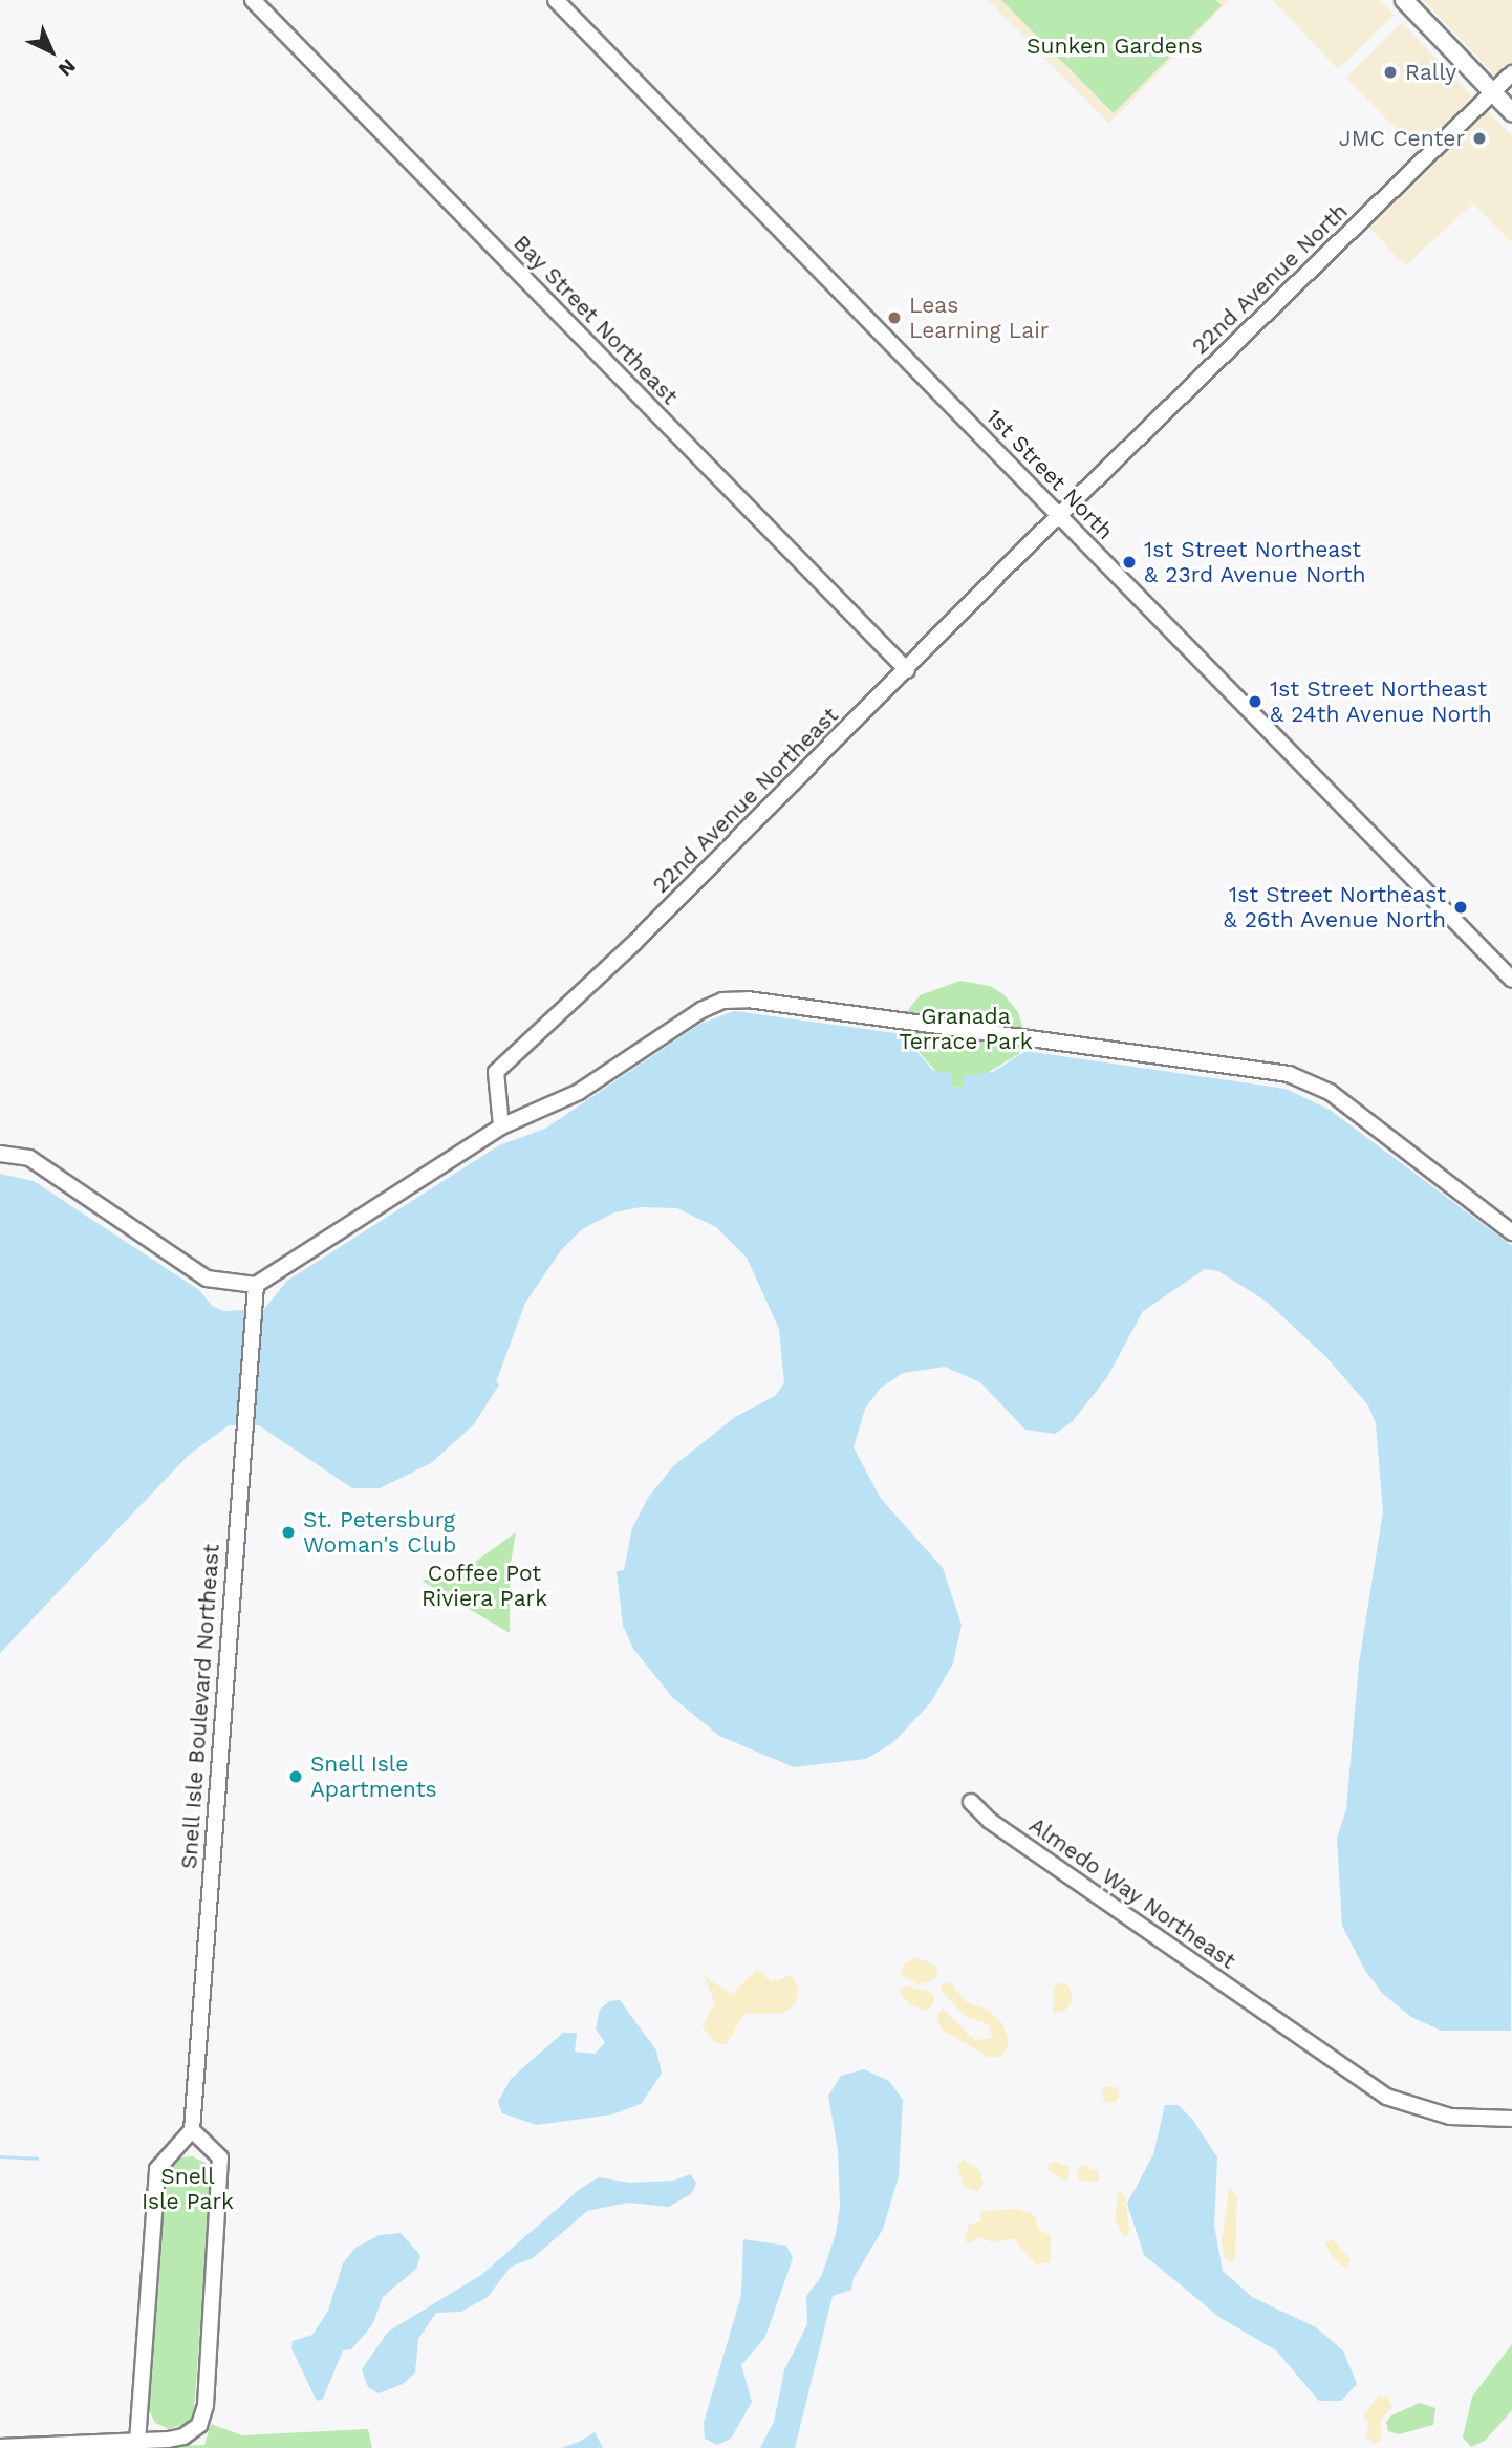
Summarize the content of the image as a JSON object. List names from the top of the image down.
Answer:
{
  "streets": {
    "street": [
      "22nd Avenue North",
      "Bay Street Northeast",
      "1st Street North",
      "22nd Avenue Northeast",
      "Snell Isle Boulevard Northeast",
      "Almedo Way Northeast"
    ]
  },
  "crossings": [
    ["22nd Avenue North", "1st Street North"],
    ["22nd Avenue North", "22nd Avenue Northeast"],
    ["Bay Street Northeast", "22nd Avenue Northeast"],
    ["1st Street North", "22nd Avenue Northeast"]
  ],
  "parks": [
    "Sunken Gardens",
    "Granada Terrace Park",
    "Coffee Pot Riviera Park",
    "Snell Isle Park"
  ],
  "places": [
    "Rally",
    "JMC Center",
    "Leas Learning Lair",
    "1st Street Northeast & 23rd Avenue North",
    "1st Street Northeast & 24th Avenue North",
    "1st Street Northeast & 26th Avenue North",
    "St. Petersburg Woman's Club",
    "Snell Isle Apartments"
  ],
  "north": "bottom right"
}
